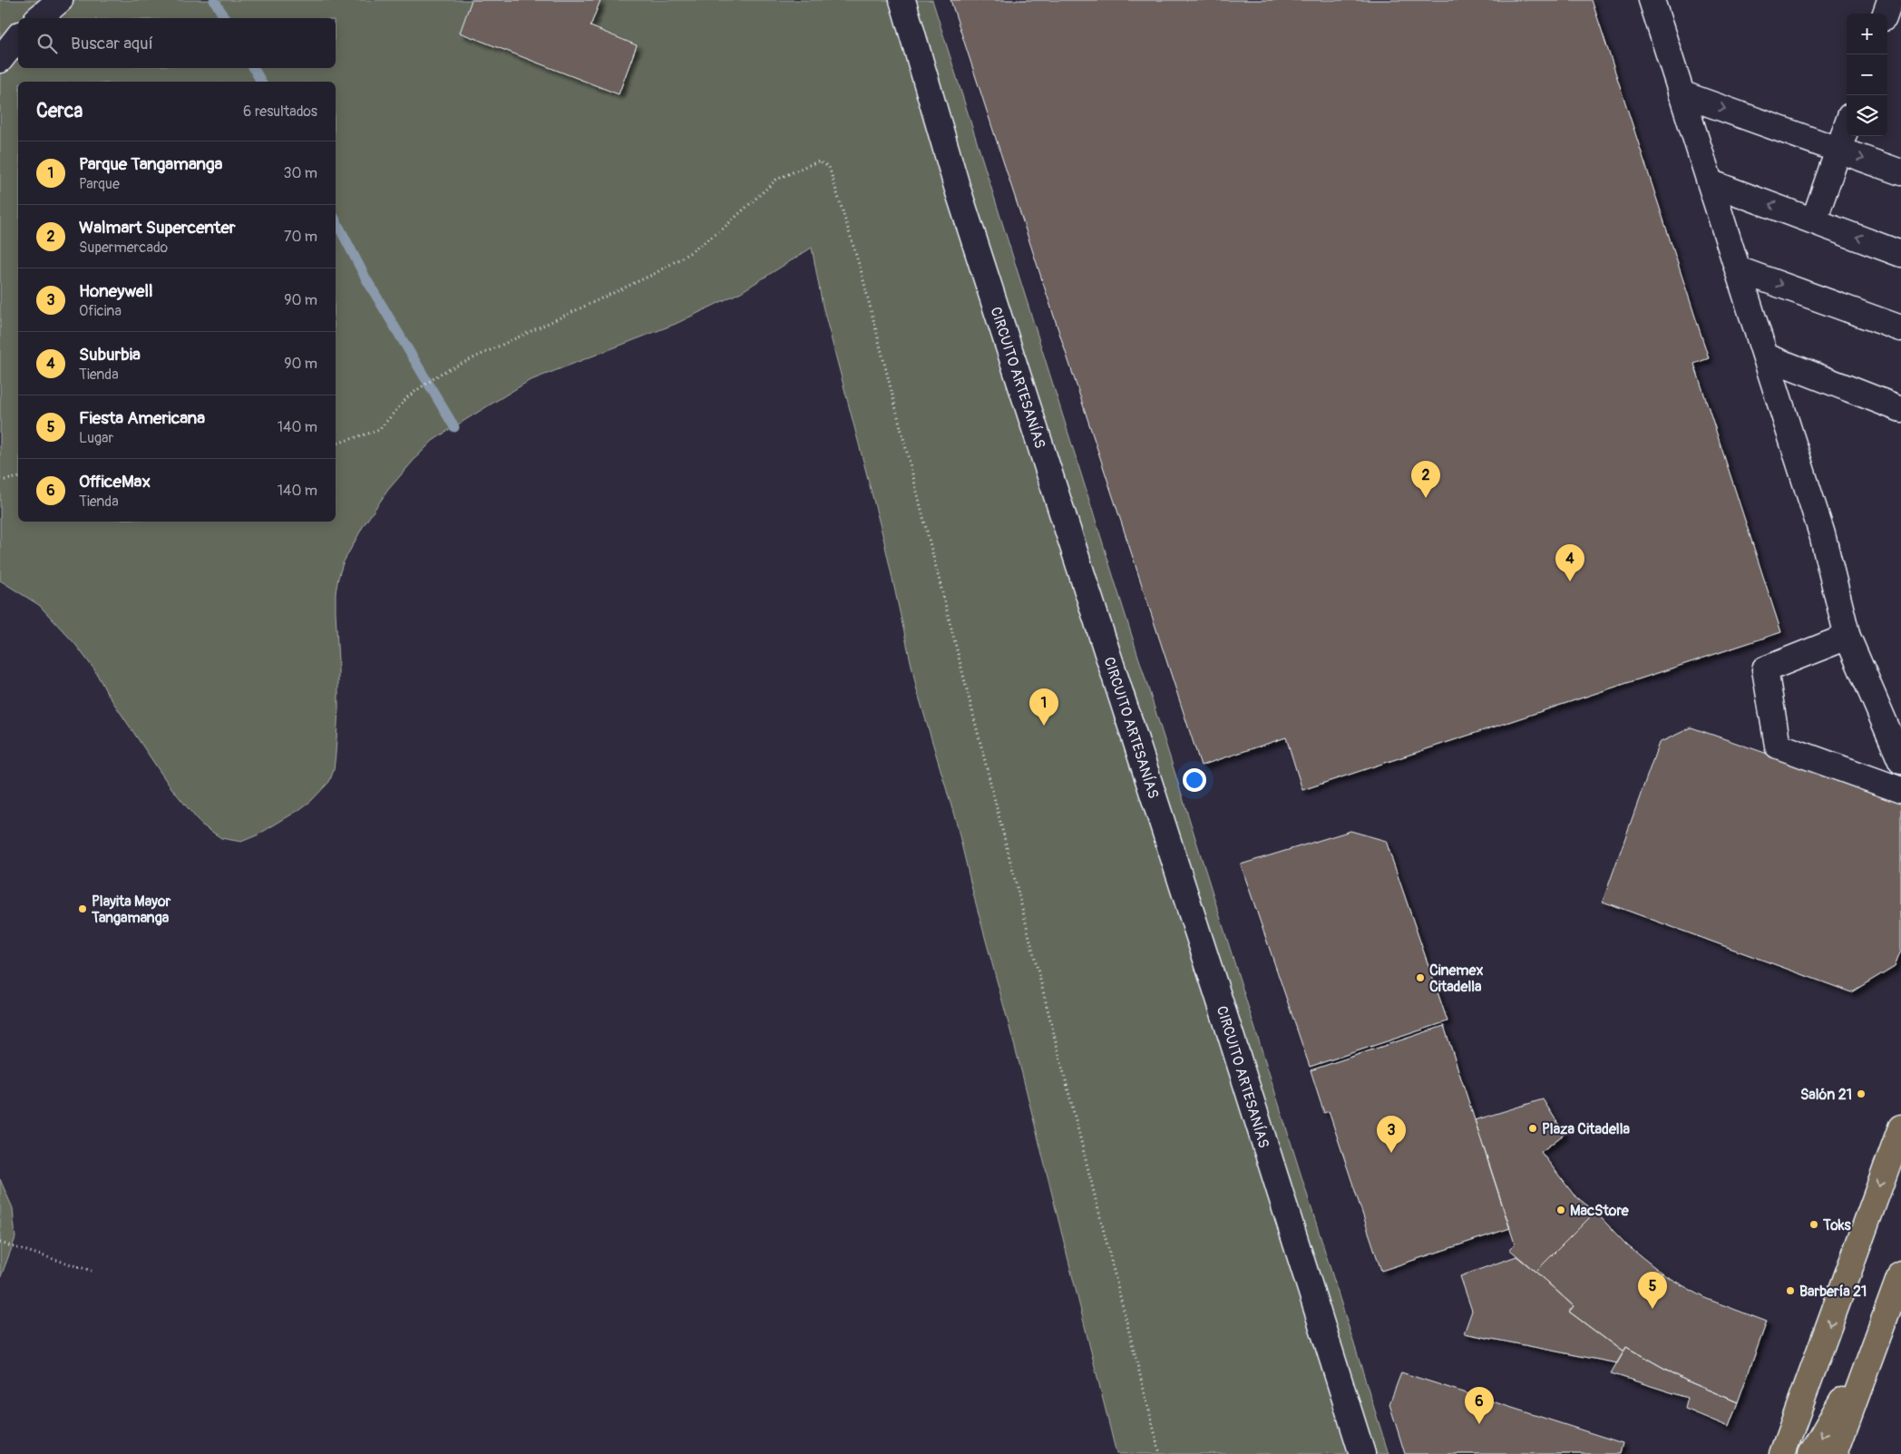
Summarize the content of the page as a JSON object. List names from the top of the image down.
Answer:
{
  "streets": {
    "street": ["CIRCUITO ARTESANÍAS"]
  },
  "places": [
    "Playita Mayor Tangamanga",
    "Cinemex Citadella",
    "Salón 21",
    "Plaza Citadella",
    "MacStore",
    "Toks",
    "Barbería 21"
  ],
  "page": {
    "map_buttons": ["+", "−"],
    "search": "Buscar aquí",
    "heading": ["Cerca", "6 resultados"],
    "list": [
      {
        "mark": "1",
        "name": "Parque Tangamanga",
        "note": "Parque",
        "value": "30 m"
      },
      {
        "mark": "2",
        "name": "Walmart Supercenter",
        "note": "Supermercado",
        "value": "70 m"
      },
      {
        "mark": "3",
        "name": "Honeywell",
        "note": "Oficina",
        "value": "90 m"
      },
      {
        "mark": "4",
        "name": "Suburbia",
        "note": "Tienda",
        "value": "90 m"
      },
      {
        "mark": "5",
        "name": "Fiesta Americana",
        "note": "Lugar",
        "value": "140 m"
      },
      {
        "mark": "6",
        "name": "OfficeMax",
        "note": "Tienda",
        "value": "140 m"
      }
    ],
    "pins": [
      "2",
      "4",
      "1",
      "3",
      "5",
      "6"
    ]
  }
}
